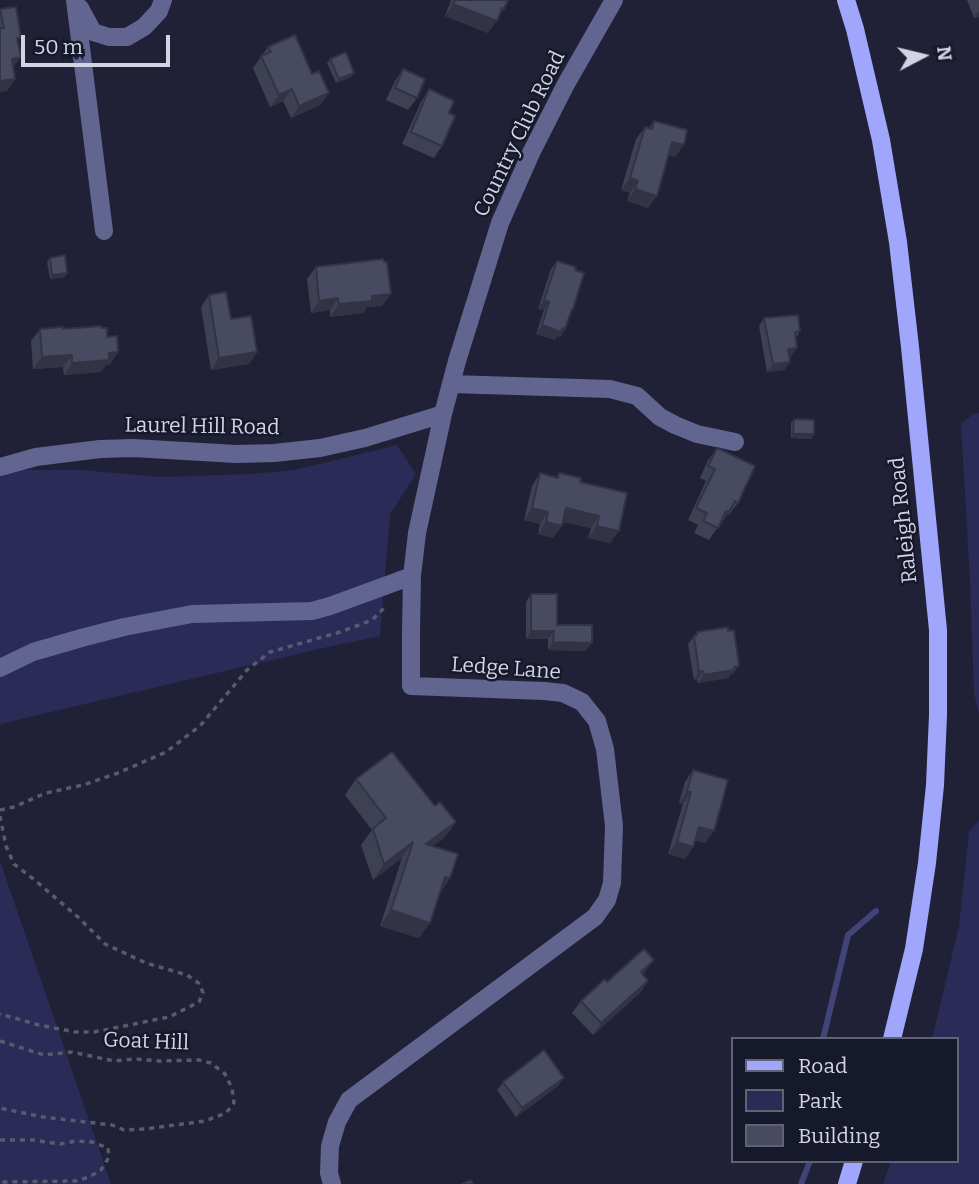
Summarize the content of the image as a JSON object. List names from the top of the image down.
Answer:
{
  "streets": {
    "main road": ["Raleigh Road"],
    "street": ["Country Club Road", "Laurel Hill Road", "Ledge Lane"],
    "path": ["Goat Hill"]
  },
  "crossings": [
    ["Country Club Road", "Laurel Hill Road"],
    ["Country Club Road", "Ledge Lane"],
    ["Laurel Hill Road", "Ledge Lane"]
  ],
  "legend": ["Road", "Park", "Building"],
  "scale_bar": "50 m",
  "north": "right"
}
